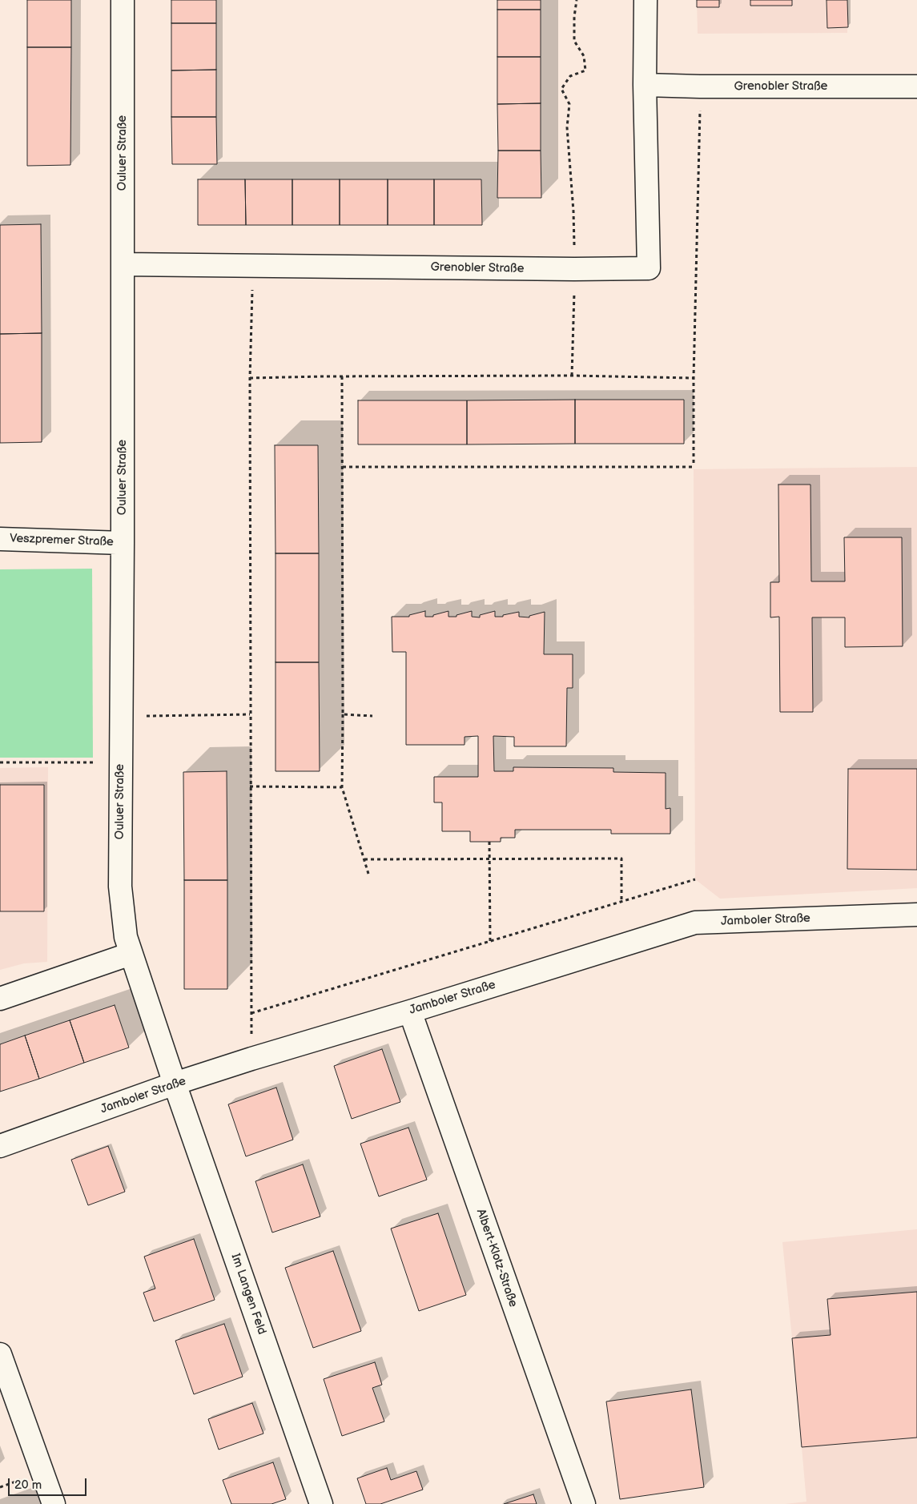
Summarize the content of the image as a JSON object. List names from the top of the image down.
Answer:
{
  "streets": {
    "street": [
      "Grenobler Straße",
      "Ouluer Straße",
      "Veszpremer Straße",
      "Jamboler Straße",
      "Albert-Klotz-Straße",
      "Im Langen Feld"
    ]
  },
  "crossings": [
    ["Grenobler Straße", "Ouluer Straße"],
    ["Ouluer Straße", "Veszpremer Straße"],
    ["Ouluer Straße", "Jamboler Straße"],
    ["Ouluer Straße", "Im Langen Feld"],
    ["Jamboler Straße", "Albert-Klotz-Straße"],
    ["Jamboler Straße", "Im Langen Feld"]
  ],
  "scale_bar": "20 m"
}
